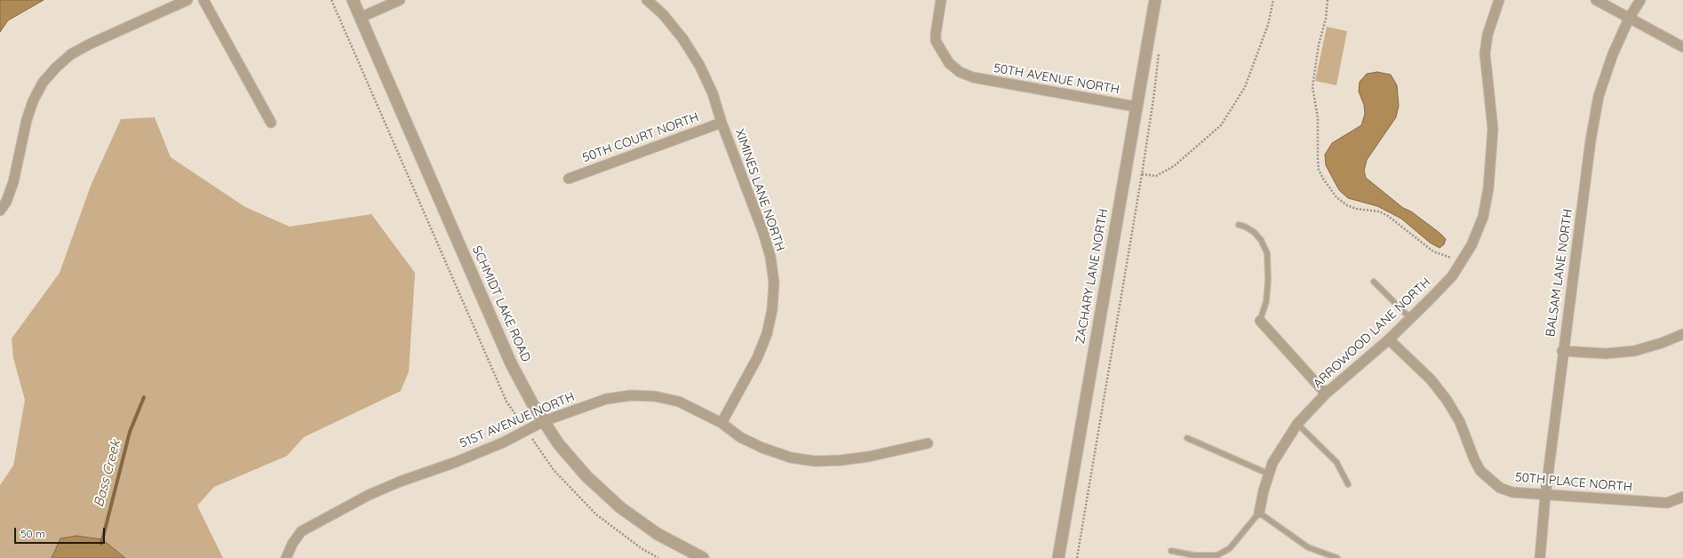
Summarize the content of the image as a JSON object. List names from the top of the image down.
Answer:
{
  "streets": {
    "street": [
      "50TH AVENUE NORTH",
      "50TH COURT NORTH",
      "XIMINES LANE NORTH",
      "BALSAM LANE NORTH",
      "ZACHARY LANE NORTH",
      "SCHMIDT LAKE ROAD",
      "ARROWOOD LANE NORTH",
      "51ST AVENUE NORTH",
      "50TH PLACE NORTH"
    ]
  },
  "crossings": [
    ["50TH AVENUE NORTH", "ZACHARY LANE NORTH"],
    ["50TH COURT NORTH", "XIMINES LANE NORTH"],
    ["XIMINES LANE NORTH", "51ST AVENUE NORTH"],
    ["BALSAM LANE NORTH", "50TH PLACE NORTH"],
    ["SCHMIDT LAKE ROAD", "51ST AVENUE NORTH"],
    ["ARROWOOD LANE NORTH", "50TH PLACE NORTH"]
  ],
  "water": ["Bass Creek"],
  "scale_bar": "50 m"
}
